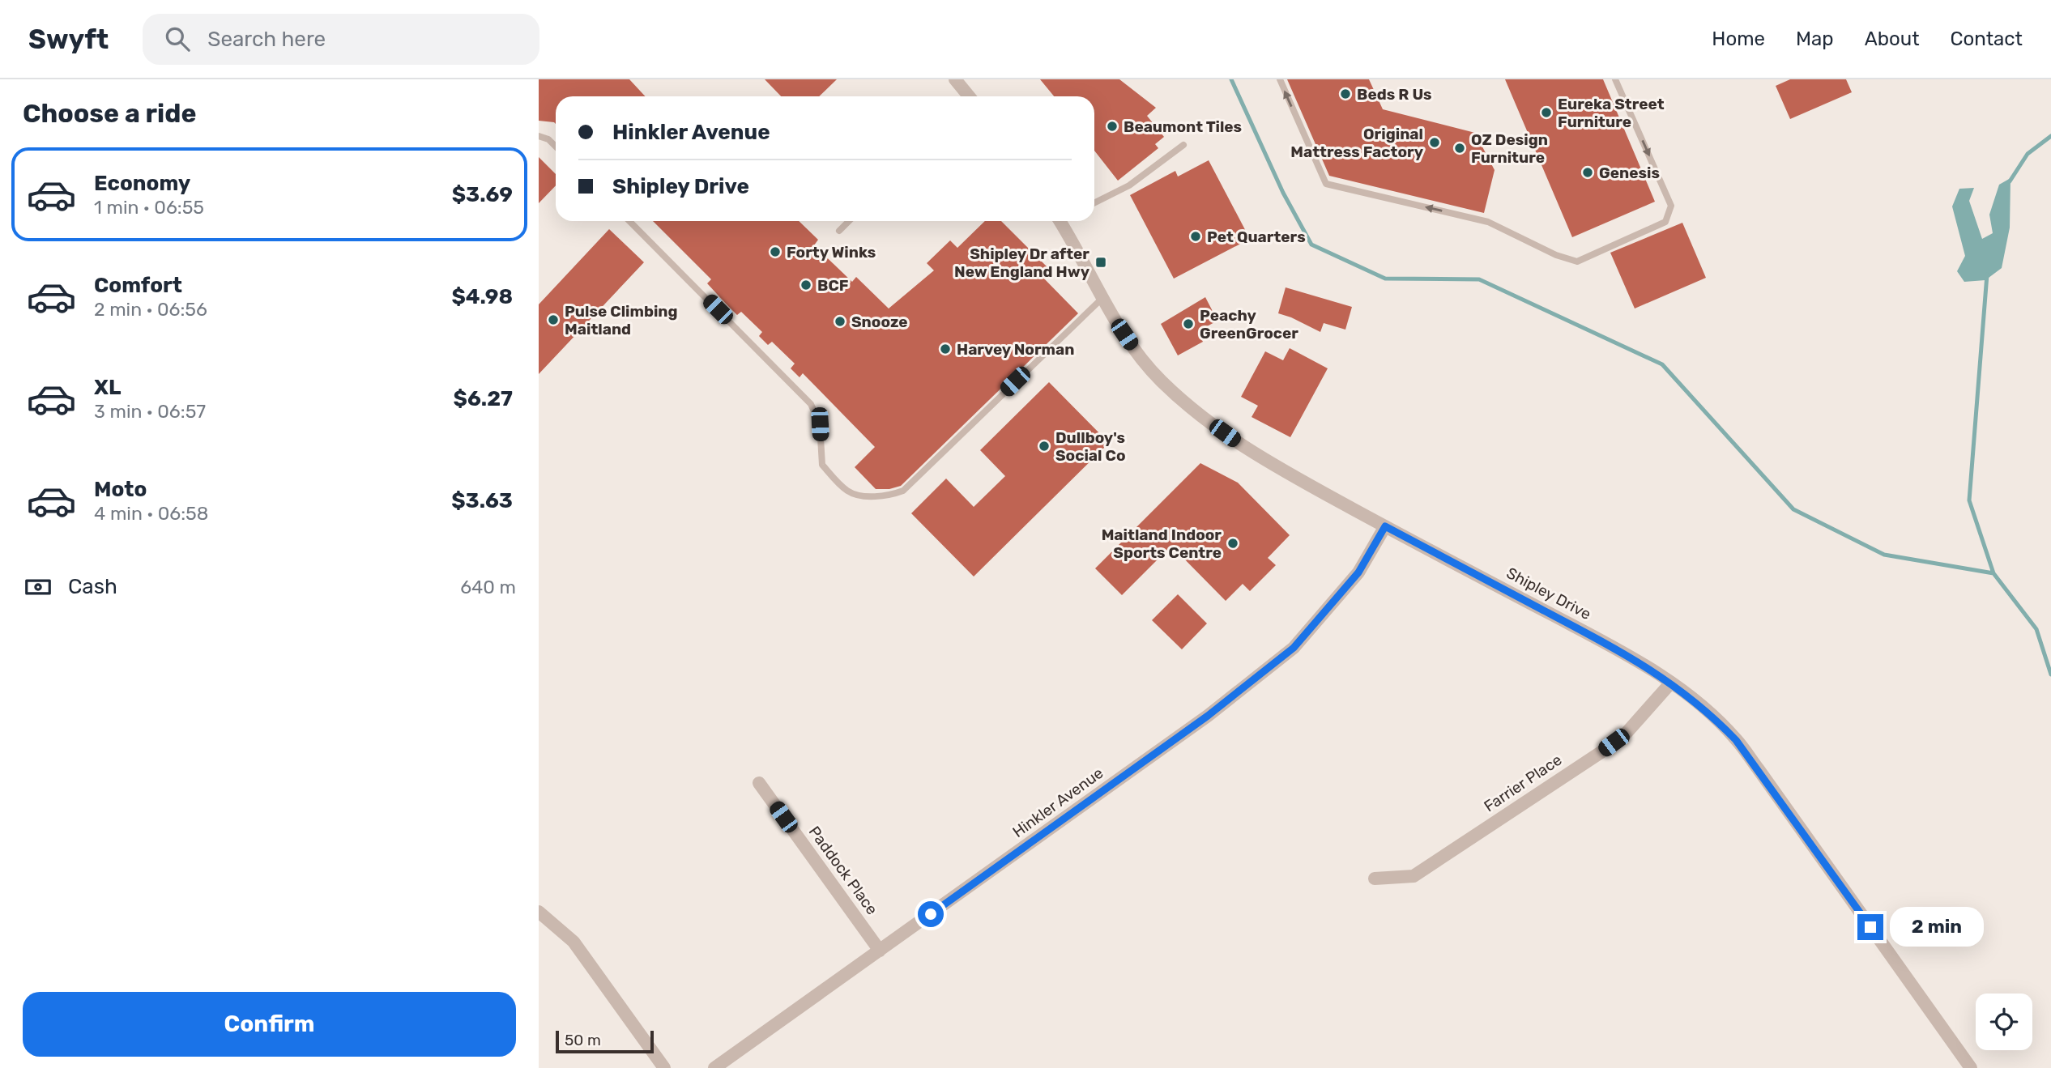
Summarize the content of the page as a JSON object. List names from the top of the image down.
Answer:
{
  "streets": {
    "street": [
      "Shipley Drive",
      "Farrier Place",
      "Hinkler Avenue",
      "Paddock Place"
    ]
  },
  "crossings": [
    ["Shipley Drive", "Farrier Place"],
    ["Shipley Drive", "Hinkler Avenue"],
    ["Hinkler Avenue", "Paddock Place"]
  ],
  "places": {
    "other": [
      "Beds R Us",
      "Eureka Street Furniture",
      "Beaumont Tiles",
      "Original Mattress Factory",
      "OZ Design Furniture",
      "Genesis",
      "Pet Quarters",
      "Forty Winks",
      "BCF",
      "Pulse Climbing Maitland",
      "Snooze",
      "Peachy GreenGrocer",
      "Harvey Norman",
      "Dullboy's Social Co",
      "Maitland Indoor Sports Centre"
    ],
    "transit": ["Shipley Dr after New England Hwy"]
  },
  "scale_bar": "50 m",
  "page": {
    "header": "Swyft",
    "search": "Search here",
    "nav": [
      "Home",
      "Map",
      "About",
      "Contact"
    ],
    "heading": "Choose a ride",
    "banner": ["Hinkler Avenue", "Shipley Drive"],
    "list": [
      {
        "name": "Economy",
        "note": "1 min · 06:55",
        "value": "$3.69"
      },
      {
        "name": "Comfort",
        "note": "2 min · 06:56",
        "value": "$4.98"
      },
      {
        "name": "XL",
        "note": "3 min · 06:57",
        "value": "$6.27"
      },
      {
        "name": "Moto",
        "note": "4 min · 06:58",
        "value": "$3.63"
      }
    ],
    "pay": ["Cash", "640 m"],
    "bubble": "2 min",
    "buttons": "Confirm",
    "scale": "50 m"
  }
}
